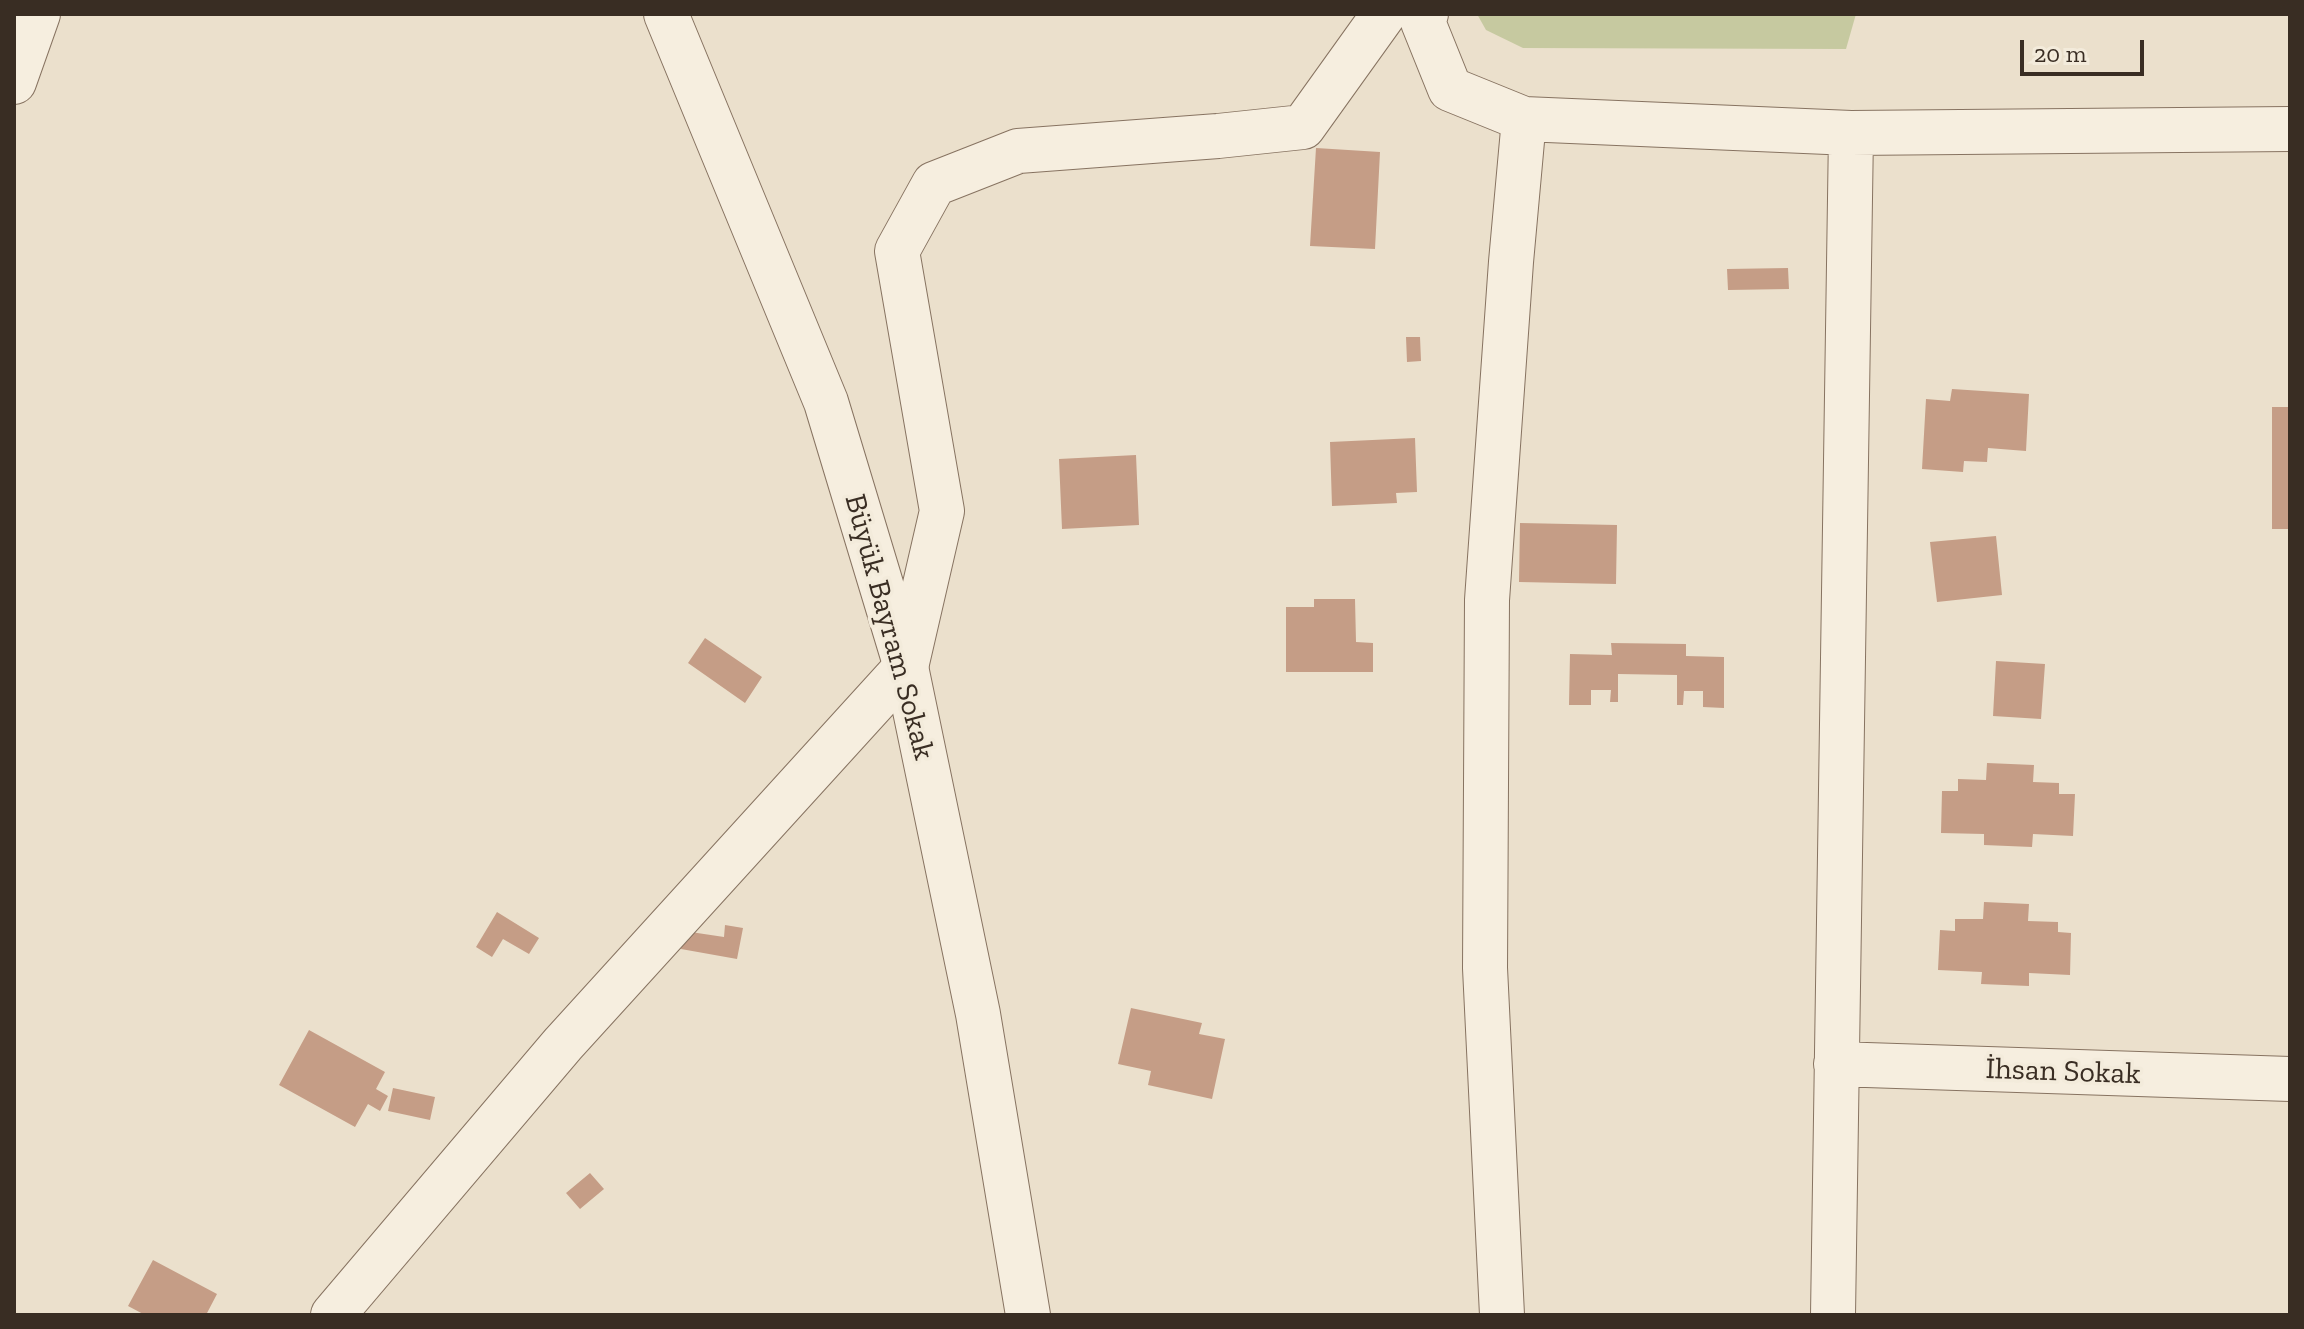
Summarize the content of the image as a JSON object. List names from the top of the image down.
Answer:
{
  "streets": {
    "street": ["Büyük Bayram Sokak", "İhsan Sokak"]
  },
  "scale_bar": "20 m"
}
